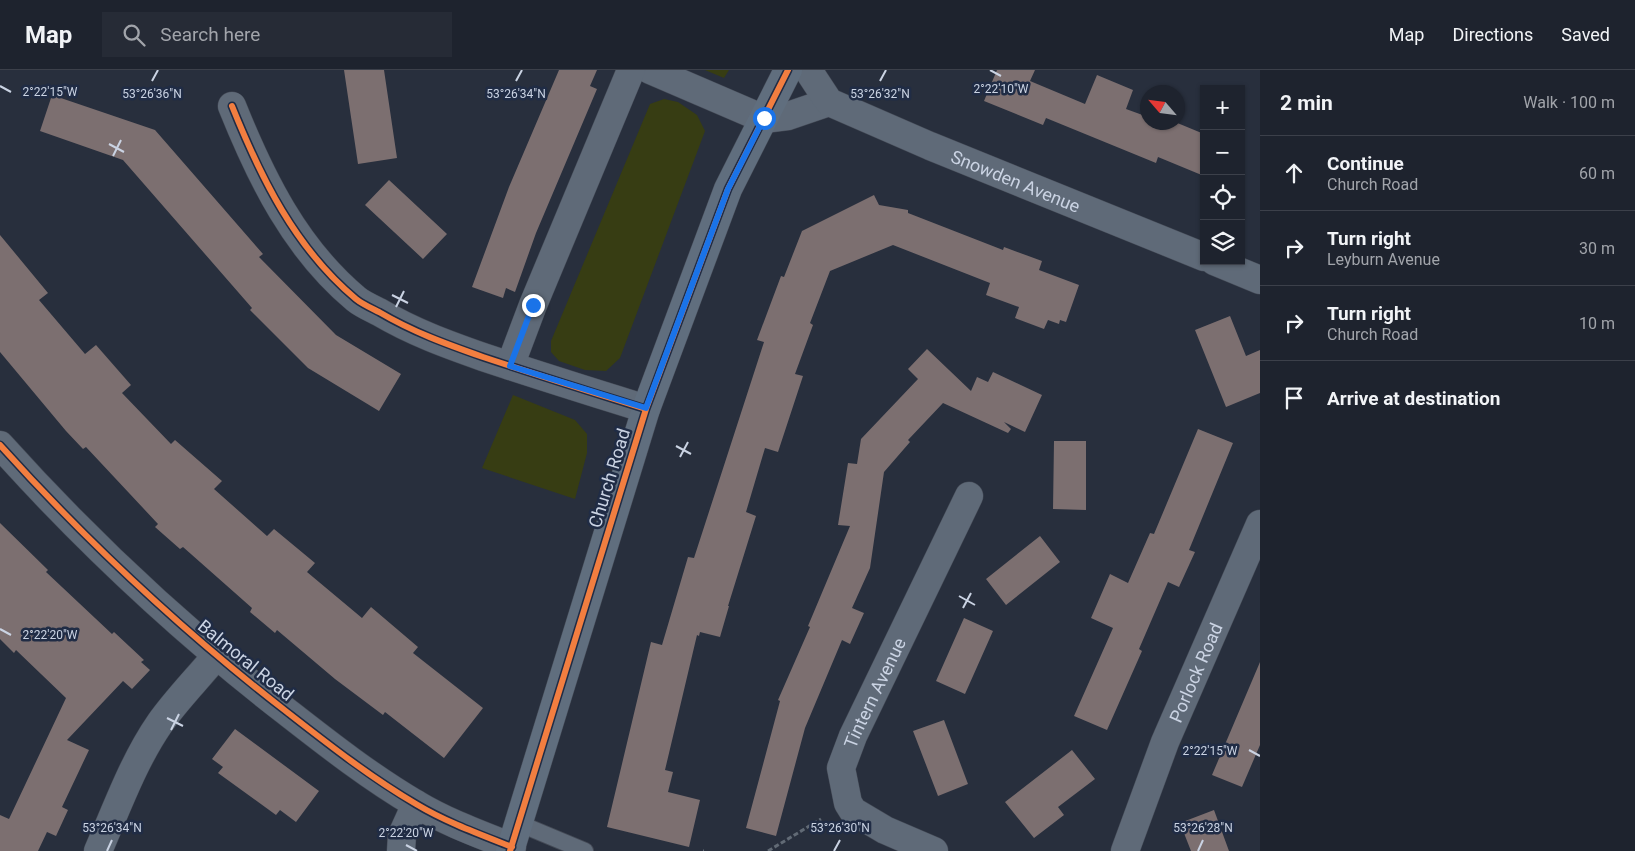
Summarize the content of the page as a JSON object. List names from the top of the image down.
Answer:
{
  "streets": {
    "main road": ["Church Road"],
    "street": [
      "Snowden Avenue",
      "Balmoral Road",
      "Porlock Road",
      "Tintern Avenue"
    ]
  },
  "crossings": [
    ["Church Road", "Balmoral Road"]
  ],
  "north": "top left",
  "page": {
    "header": "Map",
    "search": "Search here",
    "nav": ["Map", "Directions", "Saved"],
    "heading": ["2 min", "Walk · 100 m"],
    "map_buttons": ["+", "−"],
    "list": [
      ["Continue", "Church Road", "60 m"],
      ["Turn right", "Leyburn Avenue", "30 m"],
      ["Turn right", "Church Road", "10 m"],
      "Arrive at destination"
    ]
  },
  "coordinates": [
    "2°22'10\"W",
    "2°22'15\"W",
    "53°26'36\"N",
    "53°26'34\"N",
    "53°26'32\"N",
    "2°22'20\"W",
    "53°26'30\"N",
    "53°26'28\"N"
  ]
}
